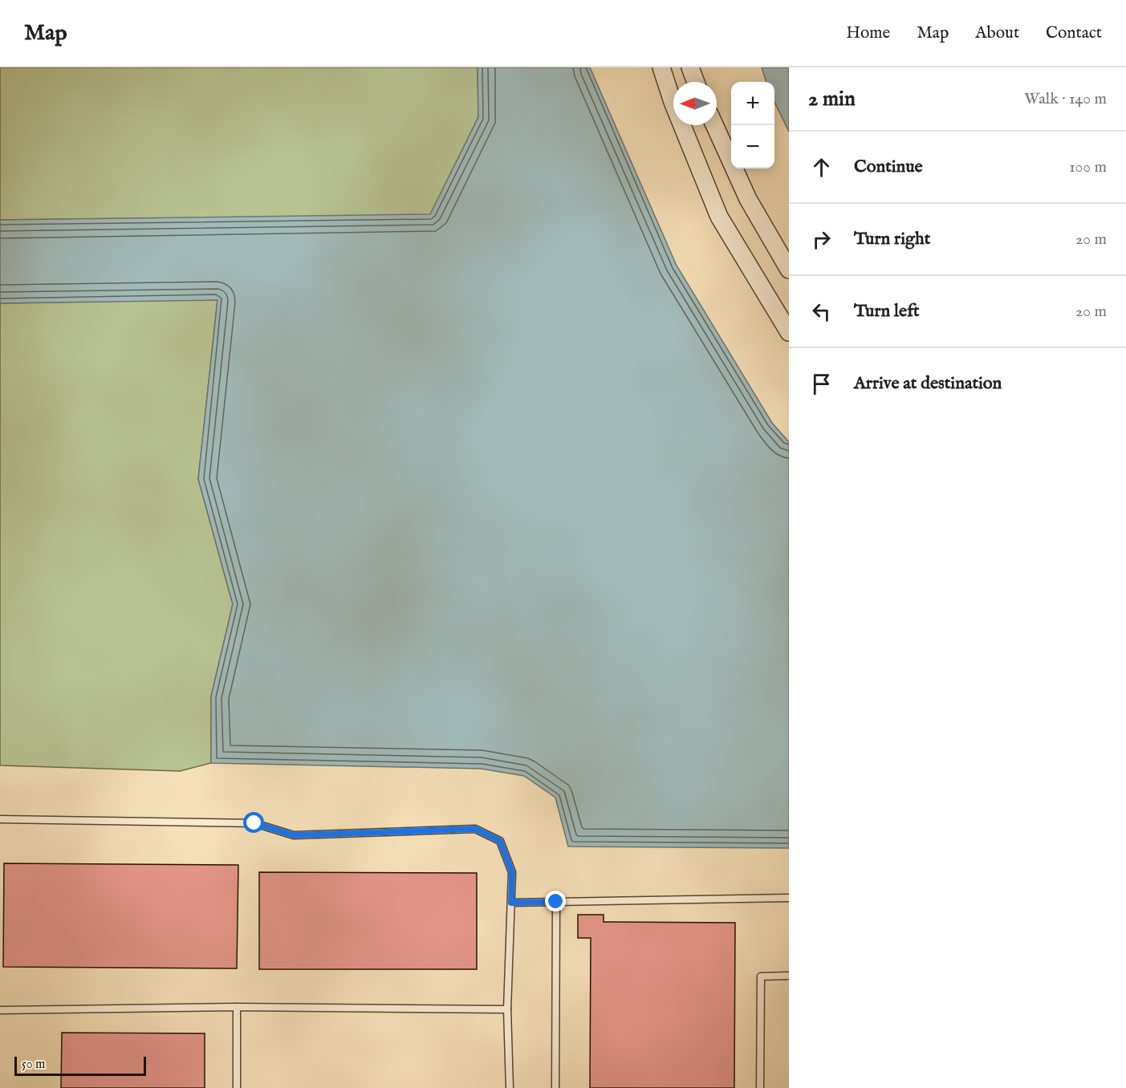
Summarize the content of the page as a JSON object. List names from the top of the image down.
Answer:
{
  "scale_bar": "50 m",
  "north": "left",
  "page": {
    "header": "Map",
    "nav": [
      "Home",
      "Map",
      "About",
      "Contact"
    ],
    "heading": ["2 min", "Walk · 140 m"],
    "map_buttons": ["+", "−"],
    "list": [
      ["Continue", "100 m"],
      ["Turn right", "20 m"],
      ["Turn left", "20 m"],
      "Arrive at destination"
    ],
    "scale": "50 m"
  }
}
